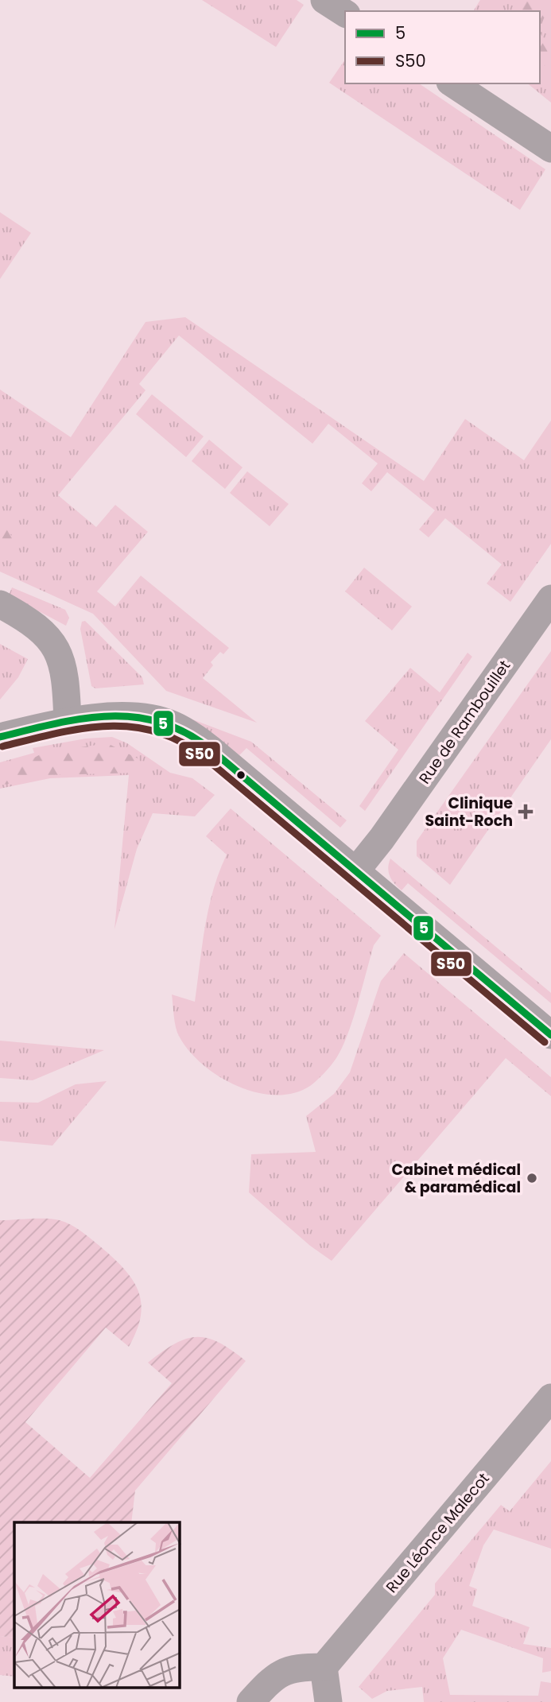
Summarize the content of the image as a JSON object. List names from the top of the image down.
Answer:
{
  "streets": {
    "street": ["Rue de Rambouillet", "Rue Léonce Malecot"]
  },
  "places": {
    "health": ["Clinique Saint-Roch"],
    "other": ["Cabinet médical & paramédical"]
  },
  "lines": ["transit line 5", "transit line S50"],
  "legend": ["5", "S50"]
}
